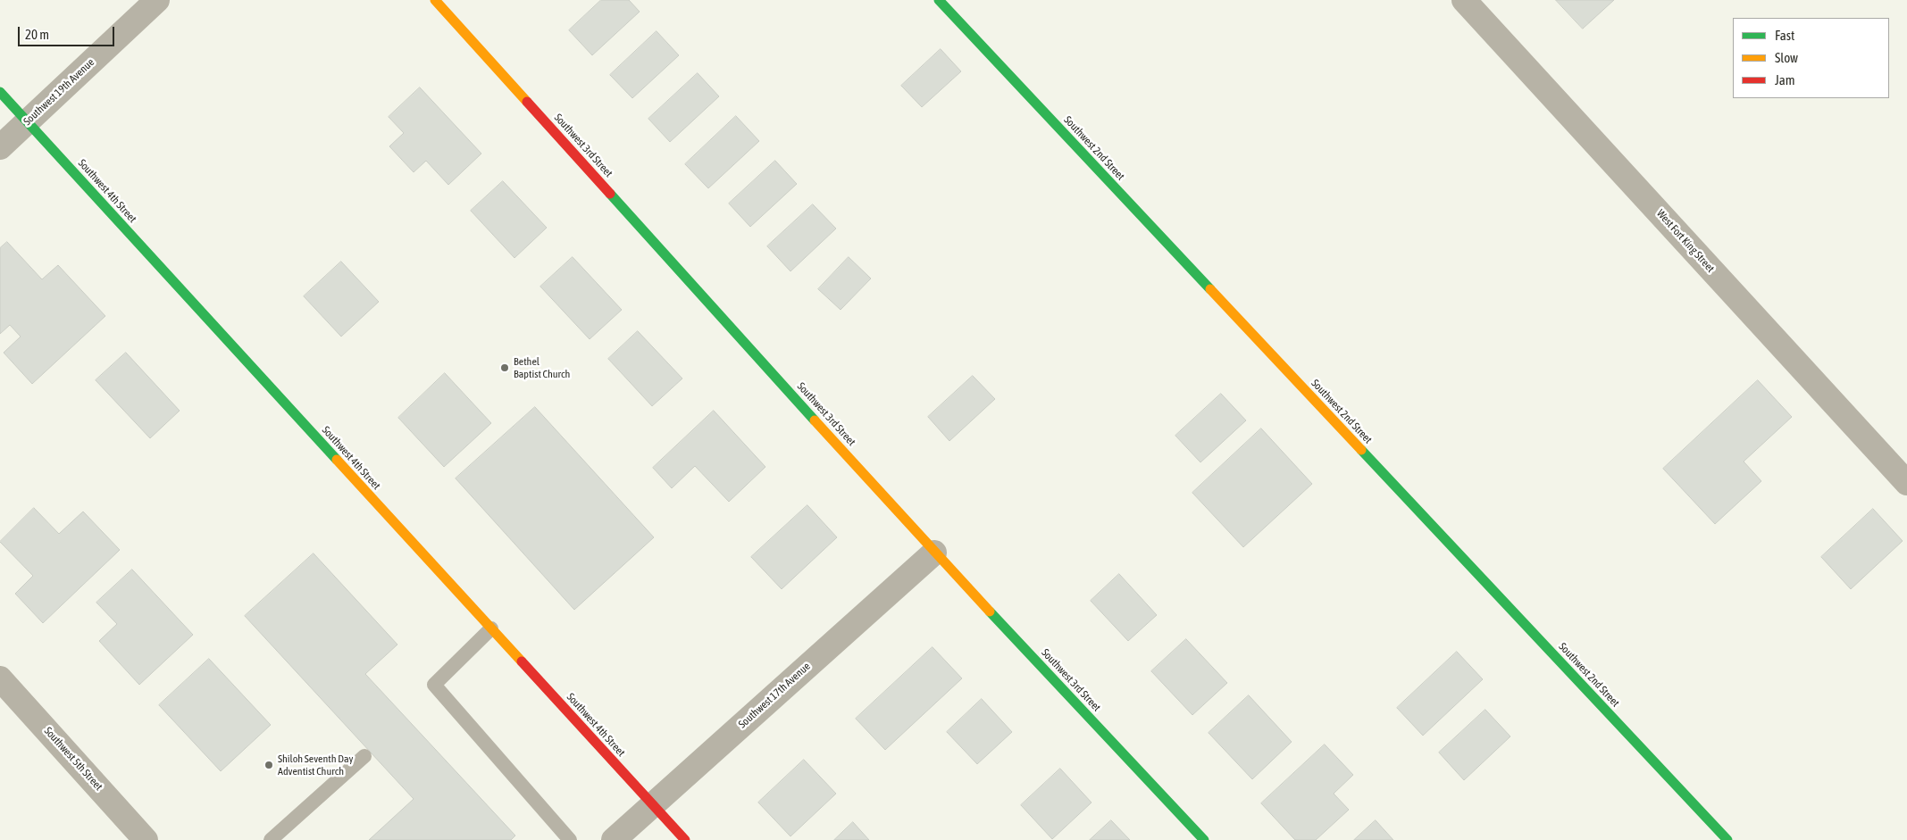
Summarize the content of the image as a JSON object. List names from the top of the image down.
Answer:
{
  "streets": {
    "street": [
      "Southwest 19th Avenue",
      "Southwest 3rd Street",
      "Southwest 2nd Street",
      "Southwest 4th Street",
      "West Fort King Street",
      "Southwest 17th Avenue",
      "Southwest 5th Street"
    ]
  },
  "crossings": [
    ["Southwest 19th Avenue", "Southwest 4th Street"],
    ["Southwest 3rd Street", "Southwest 17th Avenue"],
    ["Southwest 4th Street", "Southwest 17th Avenue"]
  ],
  "places": ["Bethel Baptist Church", "Shiloh Seventh Day Adventist Church"],
  "legend": ["Fast", "Slow", "Jam"],
  "scale_bar": "20 m"
}
